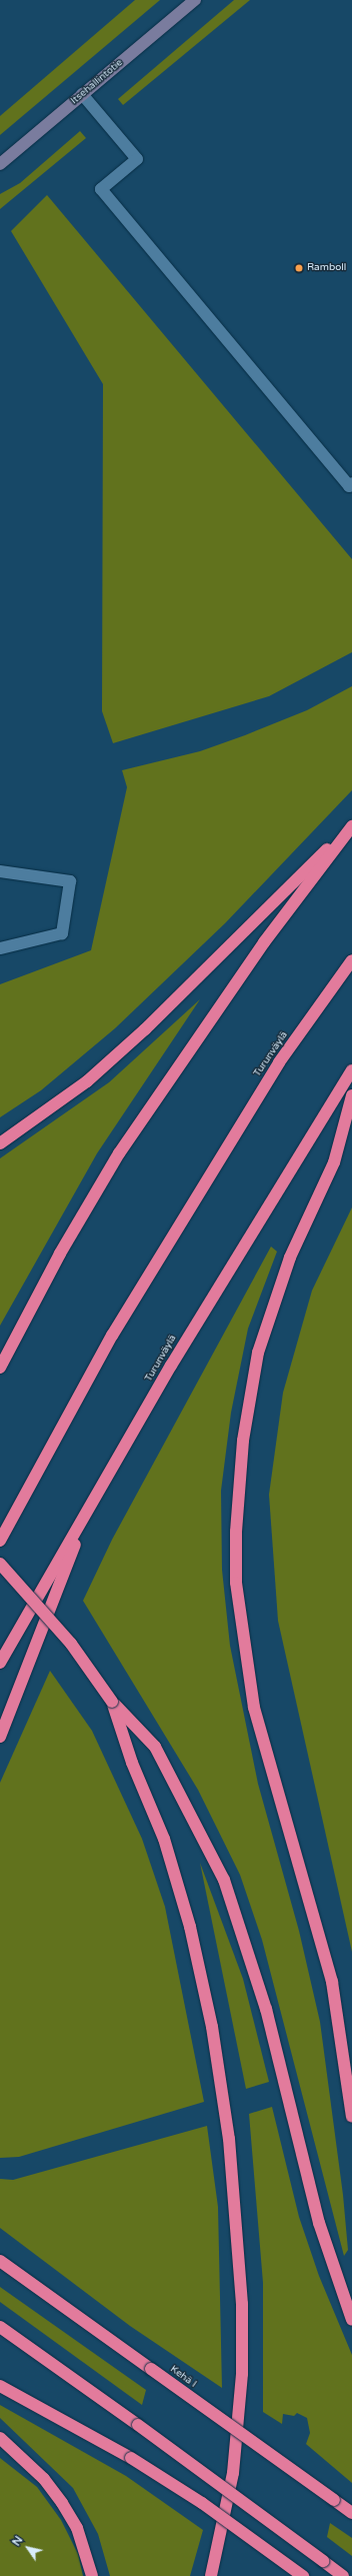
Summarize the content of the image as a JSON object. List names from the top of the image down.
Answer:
{
  "streets": {
    "highway": ["Turunväylä", "Kehä I"],
    "main road": ["Itsehallintotie"]
  },
  "places": ["Ramboll"],
  "north": "top left"
}
